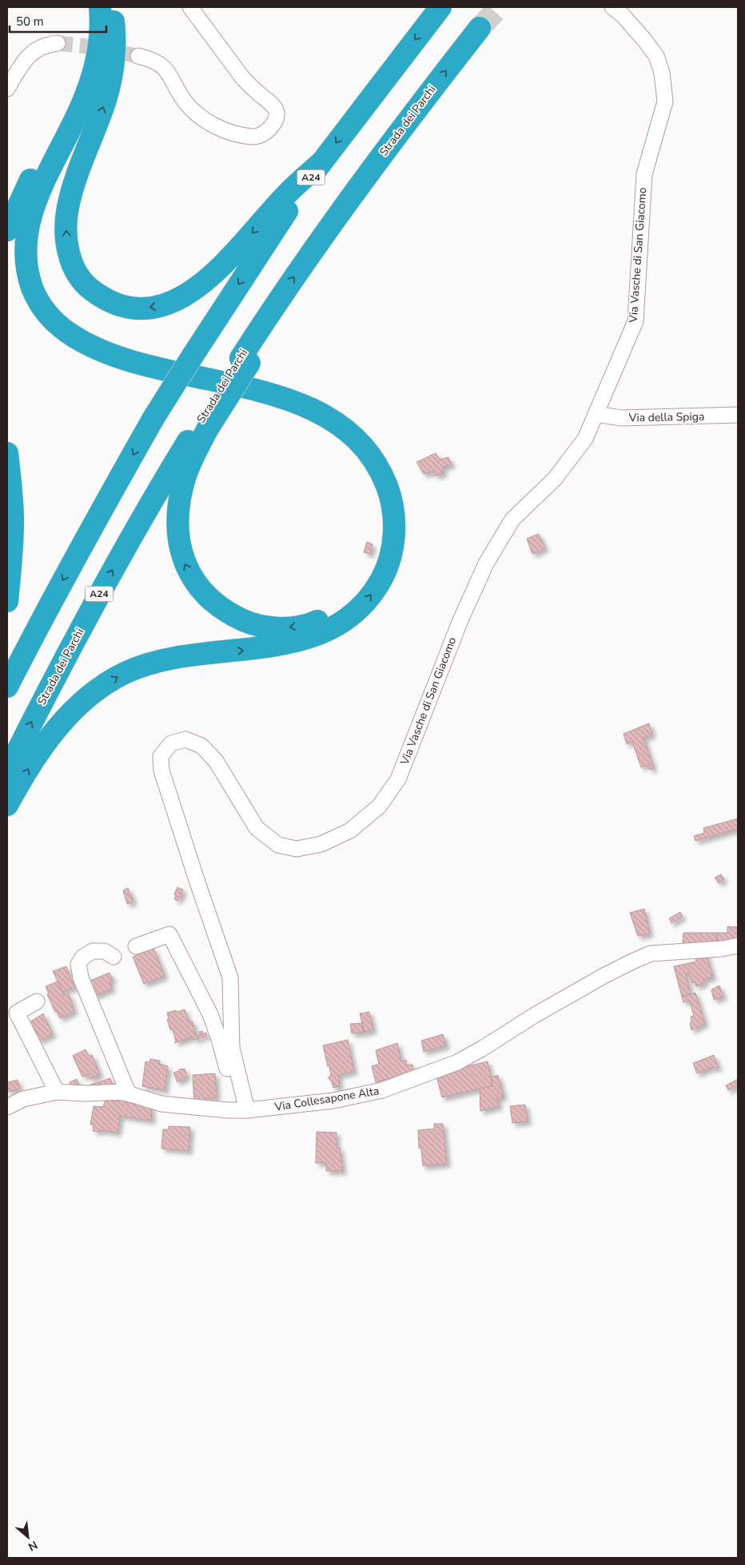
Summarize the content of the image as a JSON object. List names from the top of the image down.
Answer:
{
  "streets": {
    "highway": ["Strada dei Parchi", "A24"],
    "street": ["Via Vasche di San Giacomo", "Via della Spiga", "Via Collesapone Alta"]
  },
  "crossings": [
    ["Via Vasche di San Giacomo", "Via della Spiga"],
    ["Via Vasche di San Giacomo", "Via Collesapone Alta"]
  ],
  "scale_bar": "50 m",
  "north": "bottom right"
}
